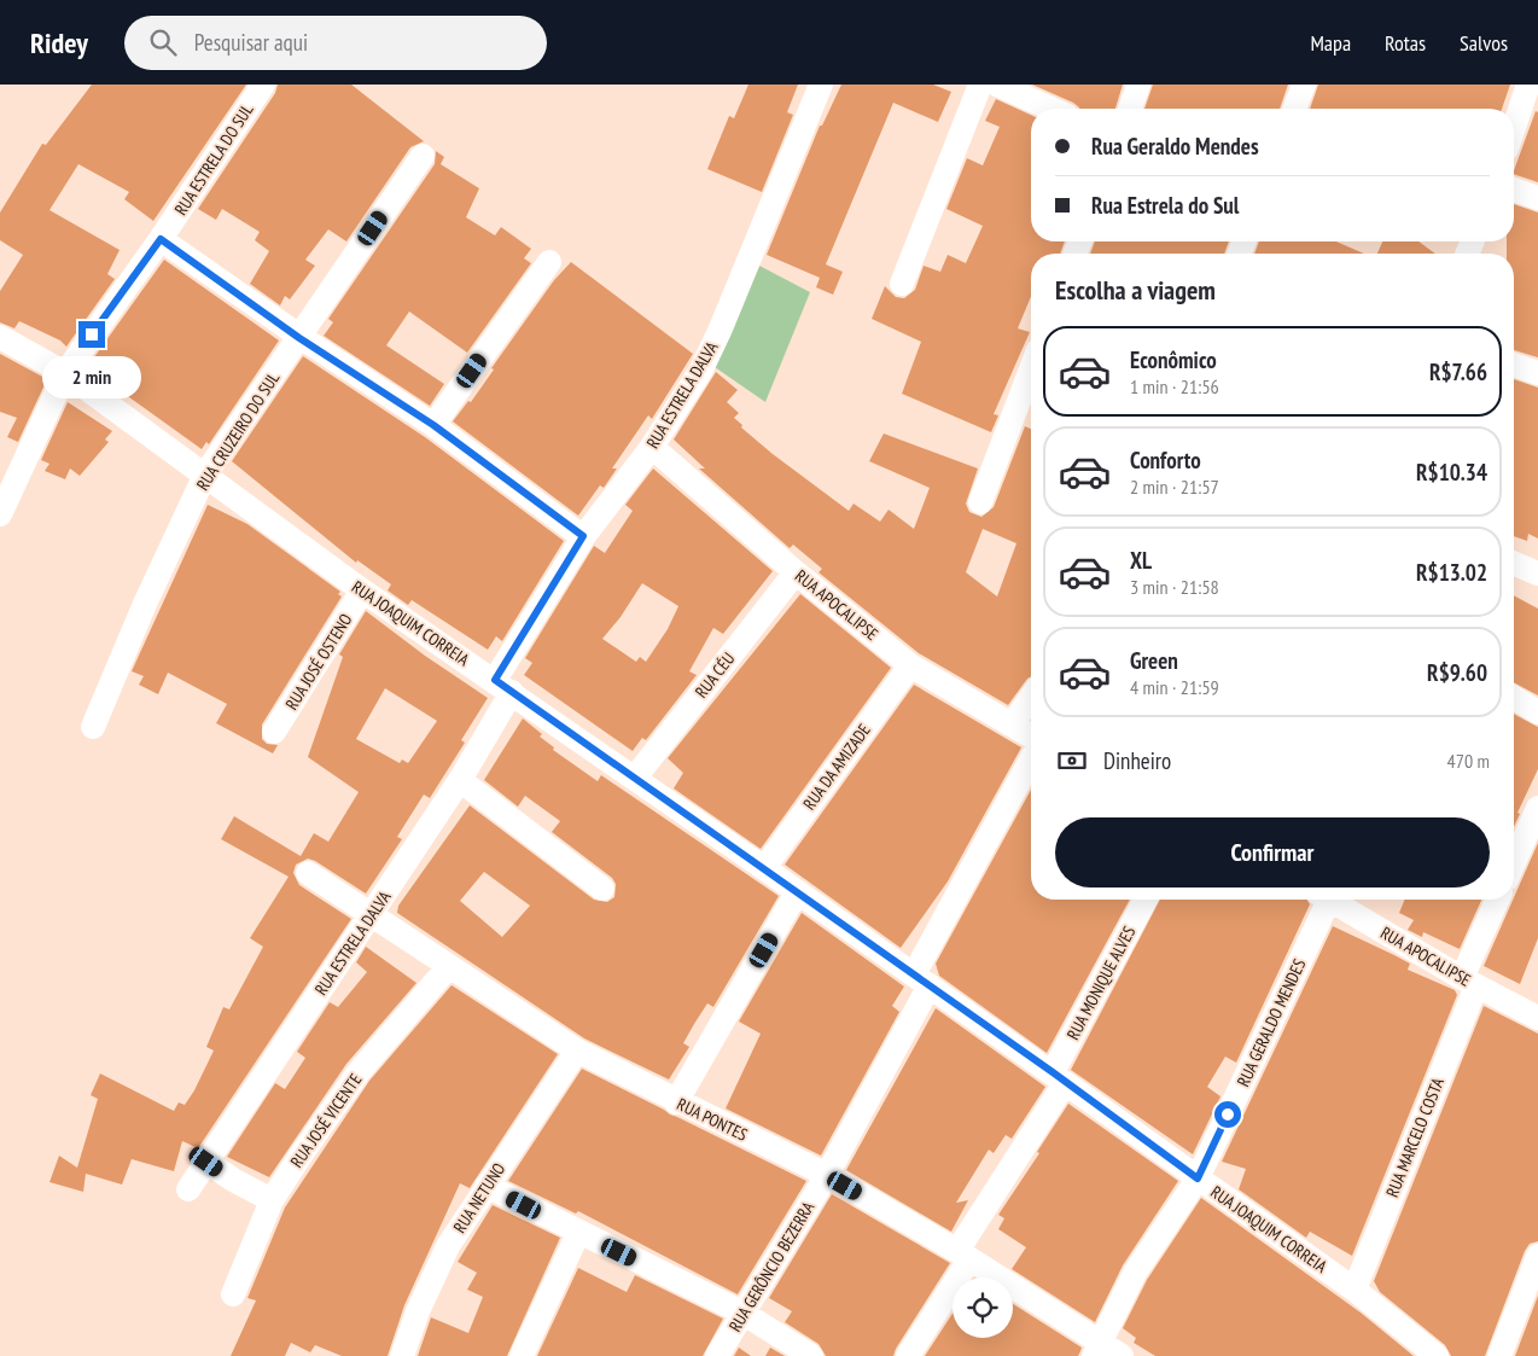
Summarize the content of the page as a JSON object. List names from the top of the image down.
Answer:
{
  "streets": {
    "street": [
      "RUA ESTRELA DO SUL",
      "RUA ESTRELA DALVA",
      "RUA CRUZEIRO DO SUL",
      "RUA APOCALIPSE",
      "RUA JOAQUIM CORREIA",
      "RUA JOSÉ OSTENO",
      "RUA CÉU",
      "RUA DA AMIZADE",
      "RUA MONIQUE ALVES",
      "RUA GERALDO MENDES",
      "RUA PONTES",
      "RUA JOSÉ VICENTE",
      "RUA MARCELO COSTA",
      "RUA NETUNO",
      "RUA GERÔNCIO BEZERRA"
    ]
  },
  "crossings": [
    ["RUA ESTRELA DO SUL", "RUA JOAQUIM CORREIA"],
    ["RUA ESTRELA DALVA", "RUA APOCALIPSE"],
    ["RUA ESTRELA DALVA", "RUA JOAQUIM CORREIA"],
    ["RUA ESTRELA DALVA", "RUA PONTES"],
    ["RUA CRUZEIRO DO SUL", "RUA JOAQUIM CORREIA"],
    ["RUA APOCALIPSE", "RUA CÉU"],
    ["RUA APOCALIPSE", "RUA DA AMIZADE"],
    ["RUA APOCALIPSE", "RUA MARCELO COSTA"],
    ["RUA JOAQUIM CORREIA", "RUA JOSÉ OSTENO"],
    ["RUA JOAQUIM CORREIA", "RUA CÉU"],
    ["RUA JOAQUIM CORREIA", "RUA DA AMIZADE"],
    ["RUA JOAQUIM CORREIA", "RUA MONIQUE ALVES"],
    ["RUA JOAQUIM CORREIA", "RUA GERALDO MENDES"],
    ["RUA JOAQUIM CORREIA", "RUA MARCELO COSTA"],
    ["RUA JOAQUIM CORREIA", "RUA GERÔNCIO BEZERRA"],
    ["RUA MONIQUE ALVES", "RUA PONTES"],
    ["RUA GERALDO MENDES", "RUA PONTES"],
    ["RUA PONTES", "RUA JOSÉ VICENTE"],
    ["RUA PONTES", "RUA NETUNO"],
    ["RUA PONTES", "RUA GERÔNCIO BEZERRA"]
  ],
  "page": {
    "header": "Ridey",
    "search": "Pesquisar aqui",
    "nav": ["Mapa", "Rotas", "Salvos"],
    "banner": ["Rua Geraldo Mendes", "Rua Estrela do Sul"],
    "heading": "Escolha a viagem",
    "list": [
      {
        "name": "Econômico",
        "note": "1 min · 21:56",
        "value": "R$7.66"
      },
      {
        "name": "Conforto",
        "note": "2 min · 21:57",
        "value": "R$10.34"
      },
      {
        "name": "XL",
        "note": "3 min · 21:58",
        "value": "R$13.02"
      },
      {
        "name": "Green",
        "note": "4 min · 21:59",
        "value": "R$9.60"
      }
    ],
    "bubble": "2 min",
    "pay": ["Dinheiro", "470 m"],
    "buttons": "Confirmar"
  }
}
